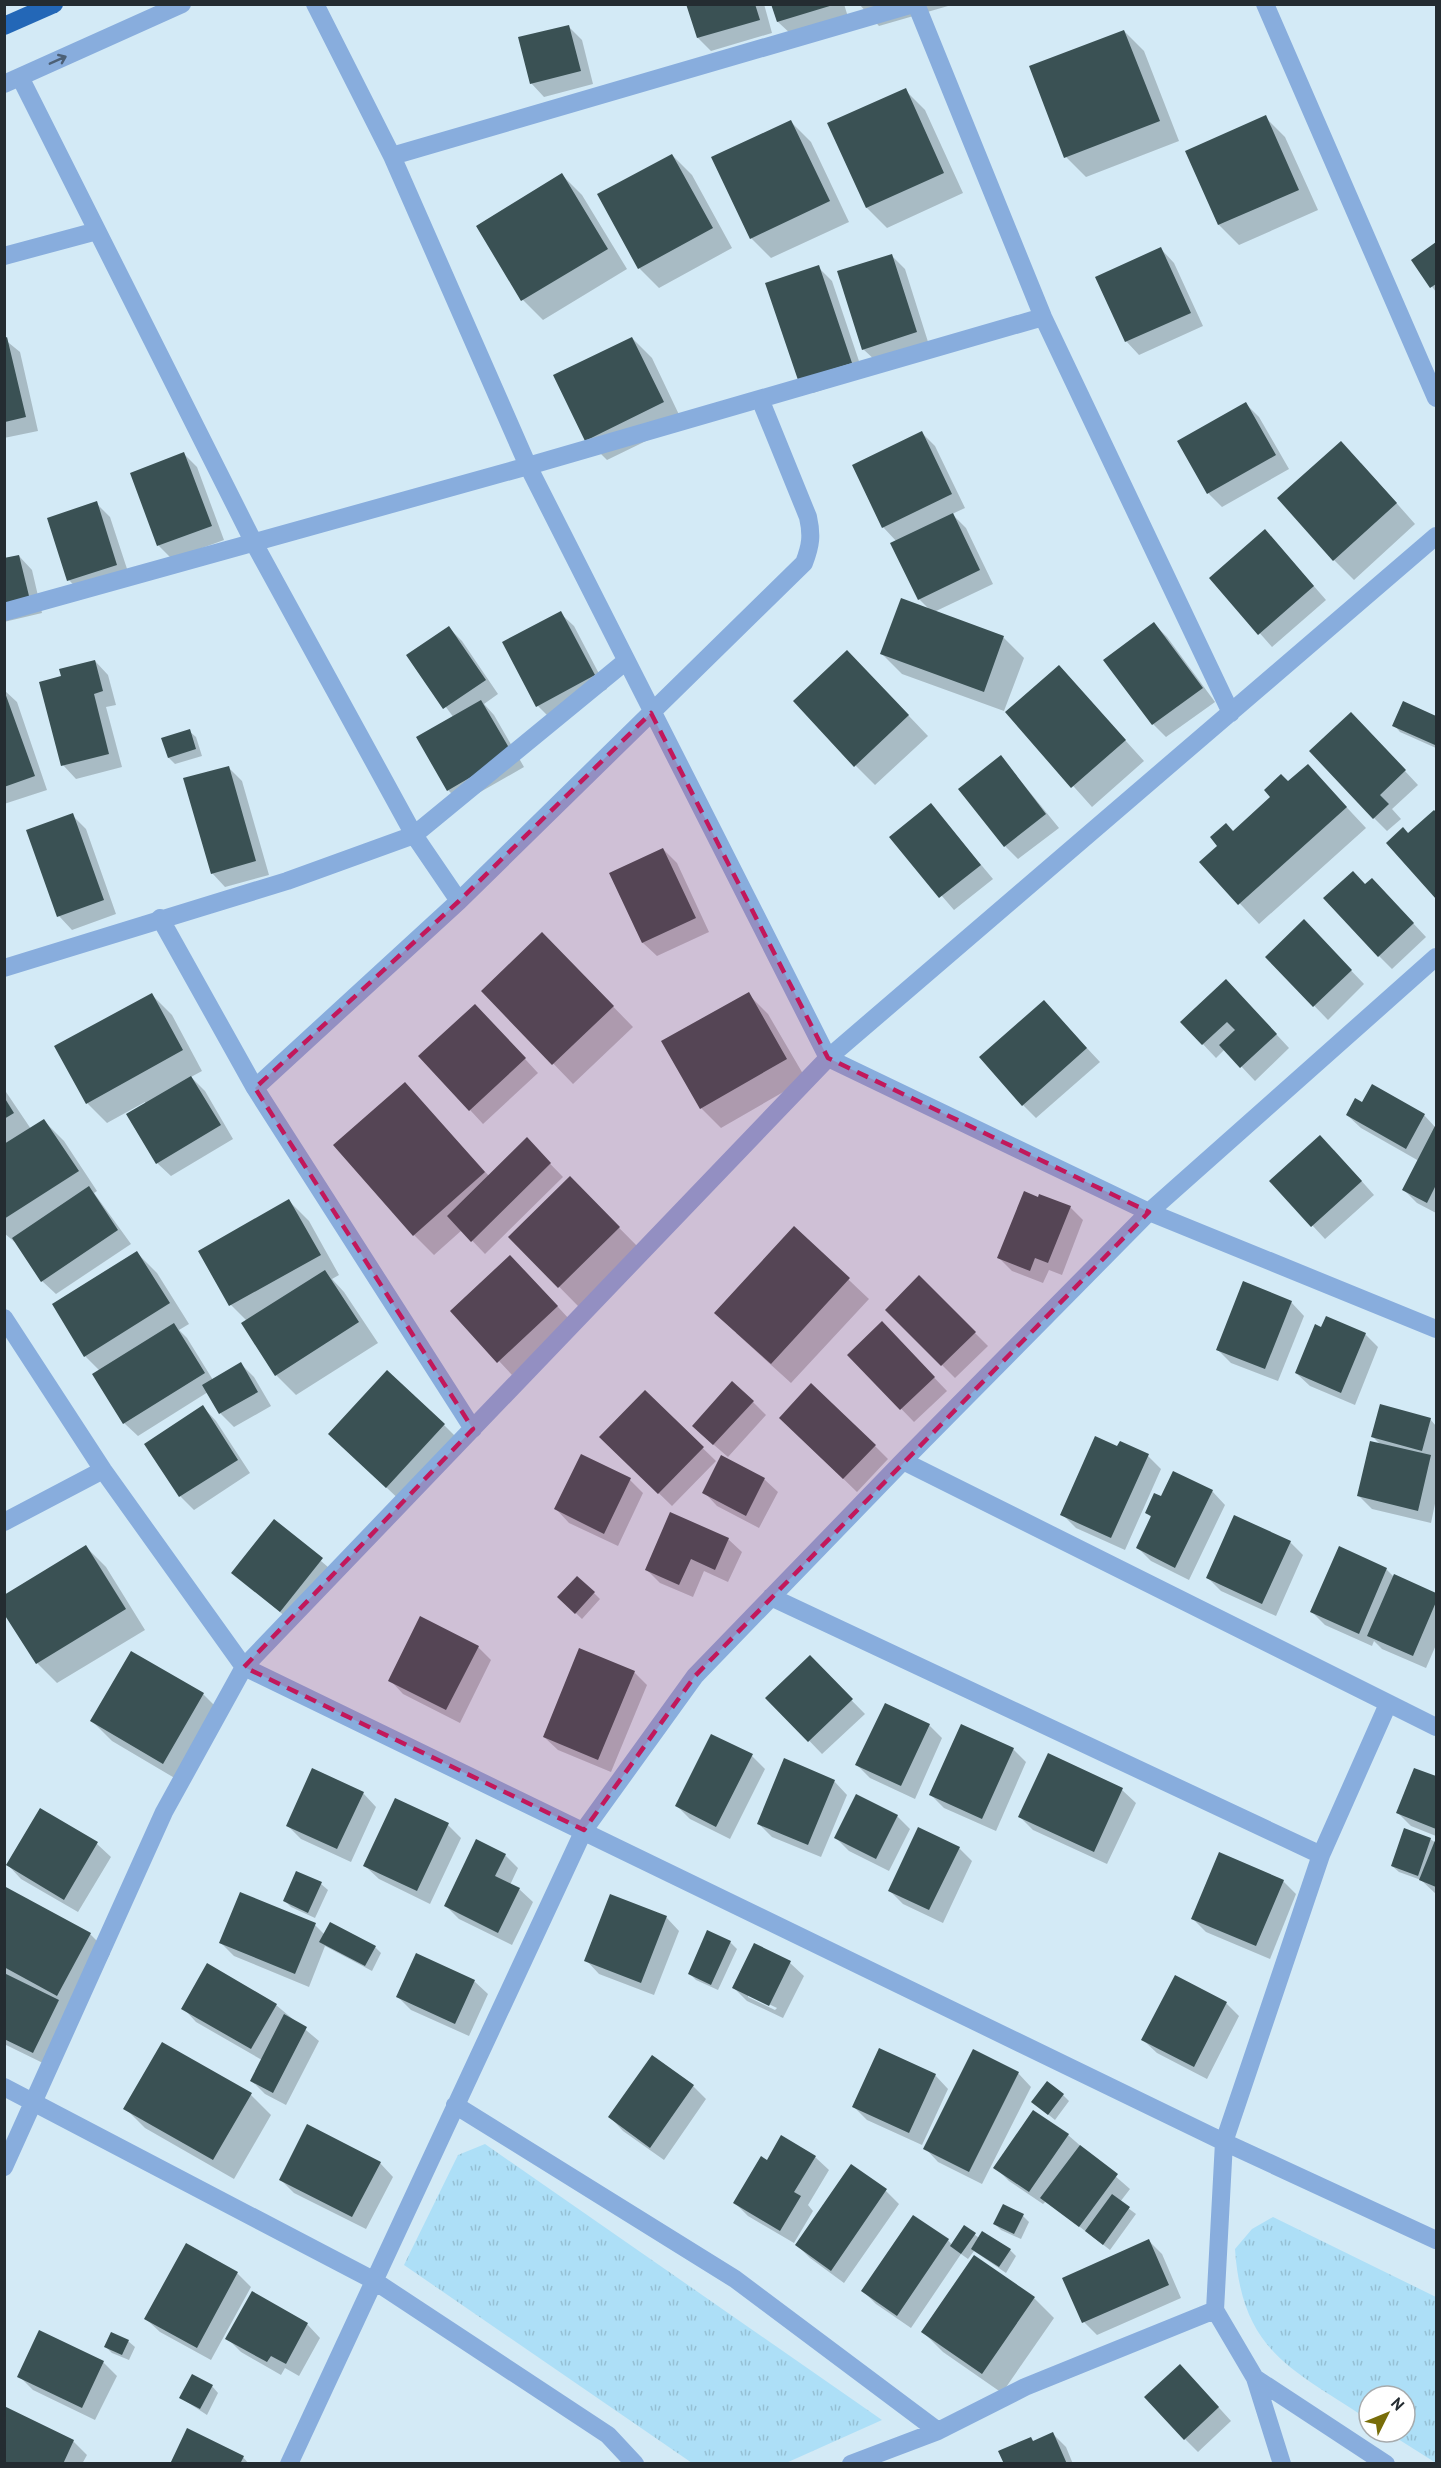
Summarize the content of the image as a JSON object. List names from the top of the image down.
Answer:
{
  "north": "top right"
}
